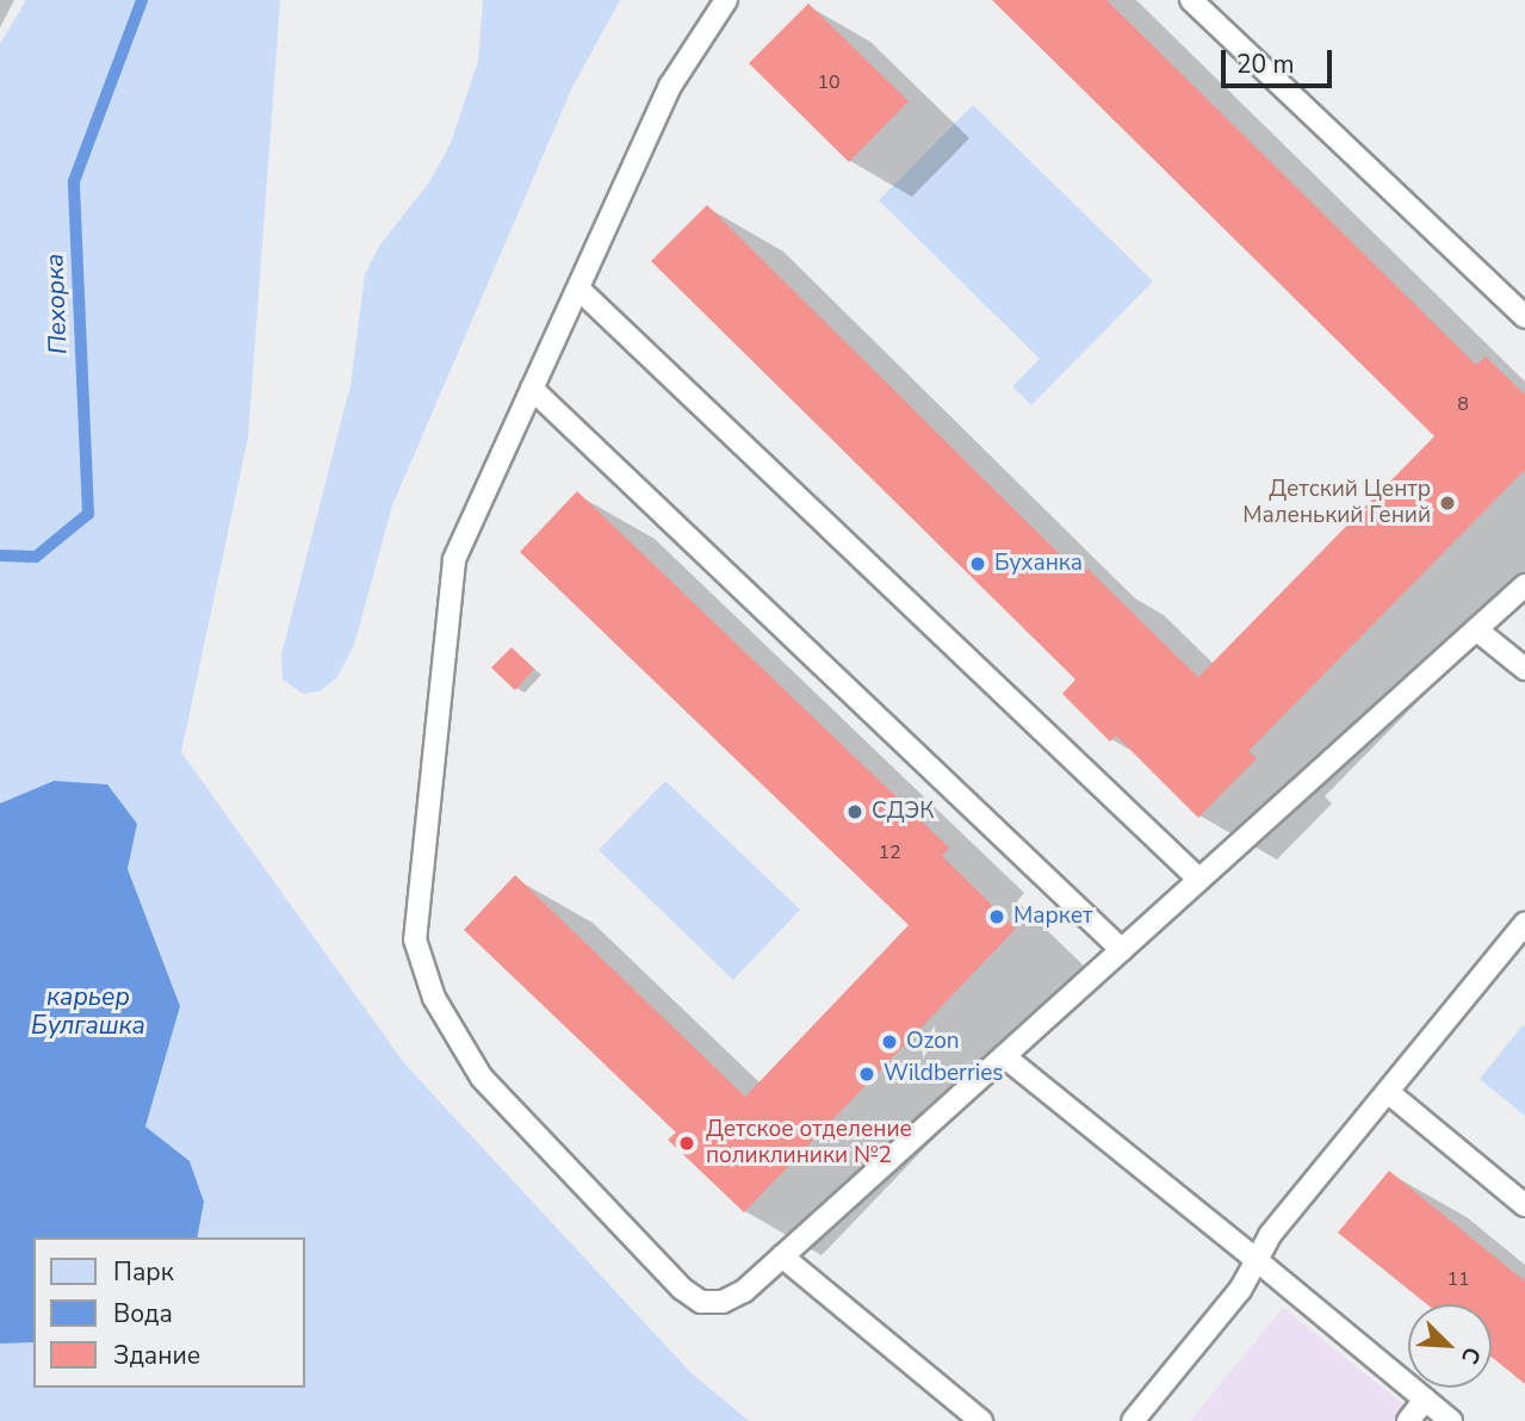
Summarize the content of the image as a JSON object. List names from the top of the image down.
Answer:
{
  "water": ["Пехорка", "карьер Булгашка"],
  "places": [
    "Детский Центр Маленький Гений",
    "Буханка",
    "СДЭК",
    "Маркет",
    "Ozon",
    "Wildberries",
    "Детское отделение поликлиники №2"
  ],
  "house_numbers": [
    "10",
    "8",
    "12",
    "11"
  ],
  "legend": ["Парк", "Вода", "Здание"],
  "scale_bar": "20 m",
  "north": "bottom right"
}
